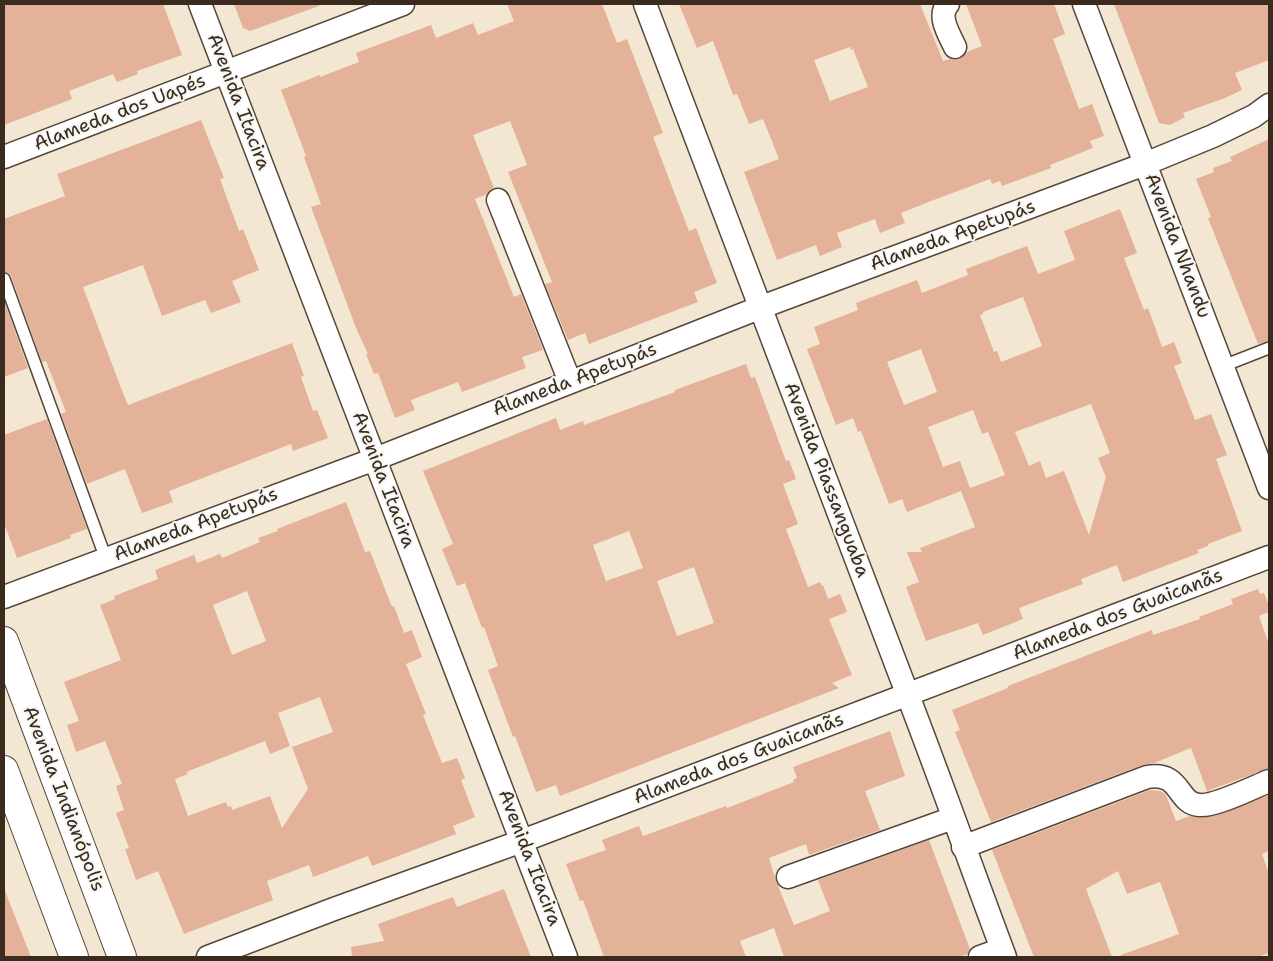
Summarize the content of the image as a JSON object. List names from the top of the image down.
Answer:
{
  "streets": {
    "main road": ["Avenida Indianópolis"],
    "street": [
      "Avenida Itacira",
      "Alameda dos Uapés",
      "Alameda Apetupás",
      "Avenida Nhandu",
      "Avenida Piassanguaba",
      "Alameda dos Guaicanãs"
    ]
  },
  "crossings": [
    ["Avenida Itacira", "Alameda dos Uapés"],
    ["Avenida Itacira", "Alameda Apetupás"],
    ["Avenida Itacira", "Alameda dos Guaicanãs"],
    ["Alameda Apetupás", "Avenida Nhandu"],
    ["Alameda Apetupás", "Avenida Piassanguaba"],
    ["Avenida Piassanguaba", "Alameda dos Guaicanãs"]
  ]
}
